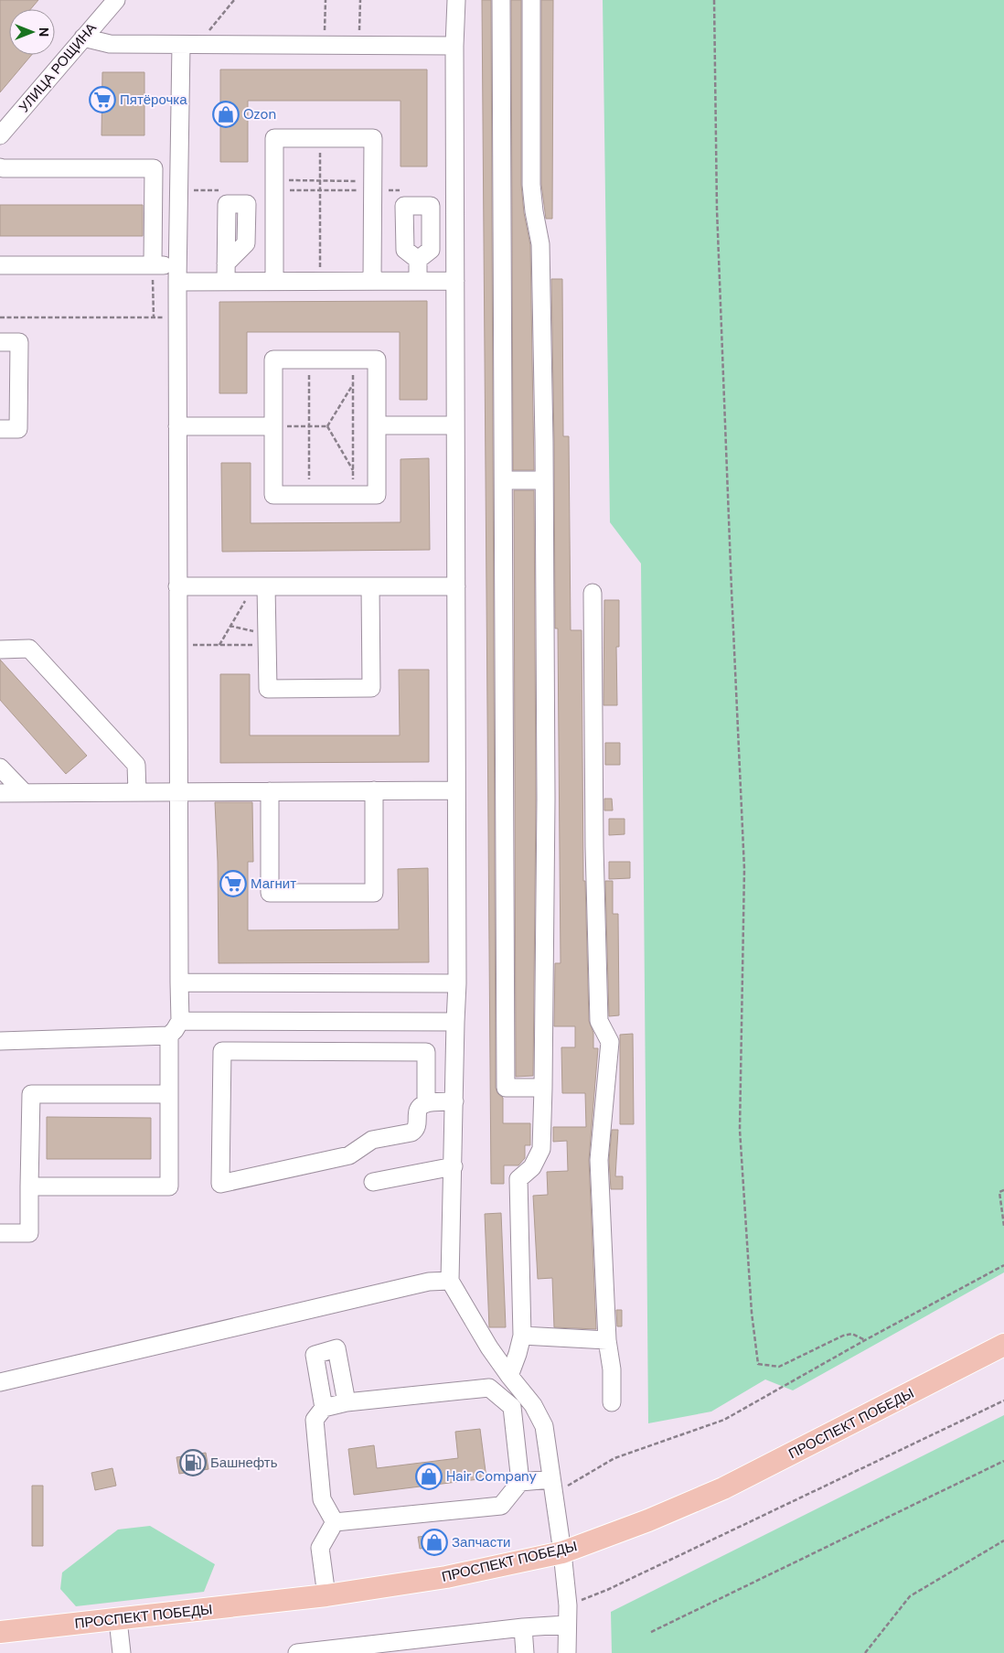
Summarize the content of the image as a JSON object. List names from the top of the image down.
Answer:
{
  "streets": {
    "main road": ["ПРОСПЕКТ ПОБЕДЫ"],
    "street": ["УЛИЦА РОЩИНА"]
  },
  "places": {
    "supermarket": ["Пятёрочка", "Магнит"],
    "shop": ["Ozon", "Hair Company", "Запчасти"],
    "fuel station": ["Башнефть"]
  },
  "north": "right"
}
